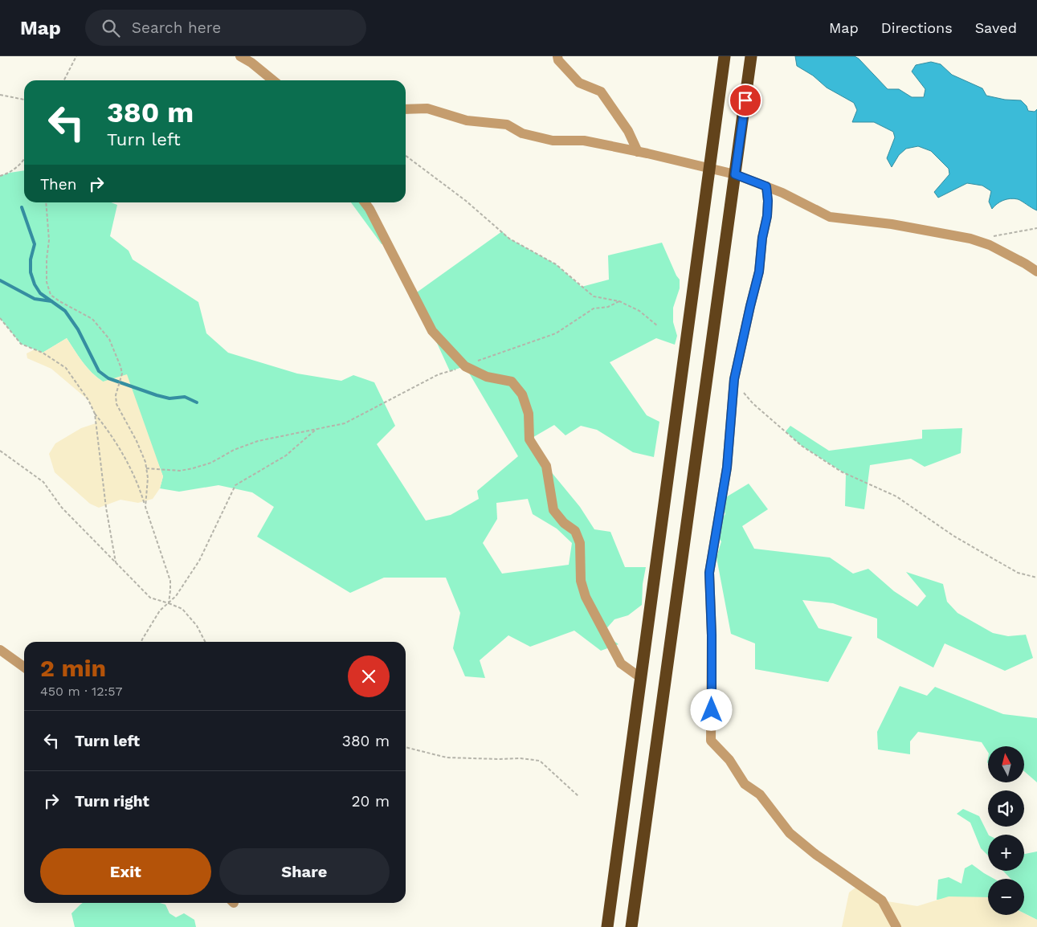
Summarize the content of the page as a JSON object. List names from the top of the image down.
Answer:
{
  "north": "top",
  "page": {
    "header": "Map",
    "search": "Search here",
    "nav": ["Map", "Directions", "Saved"],
    "turn": ["380 m", "Turn left"],
    "then": "Then",
    "heading": ["2 min", "450 m · 12:57"],
    "list": [
      {
        "name": "Turn left",
        "value": "380 m"
      },
      {
        "name": "Turn right",
        "value": "20 m"
      }
    ],
    "map_buttons": ["+", "−"],
    "buttons": ["Exit", "Share"]
  }
}
